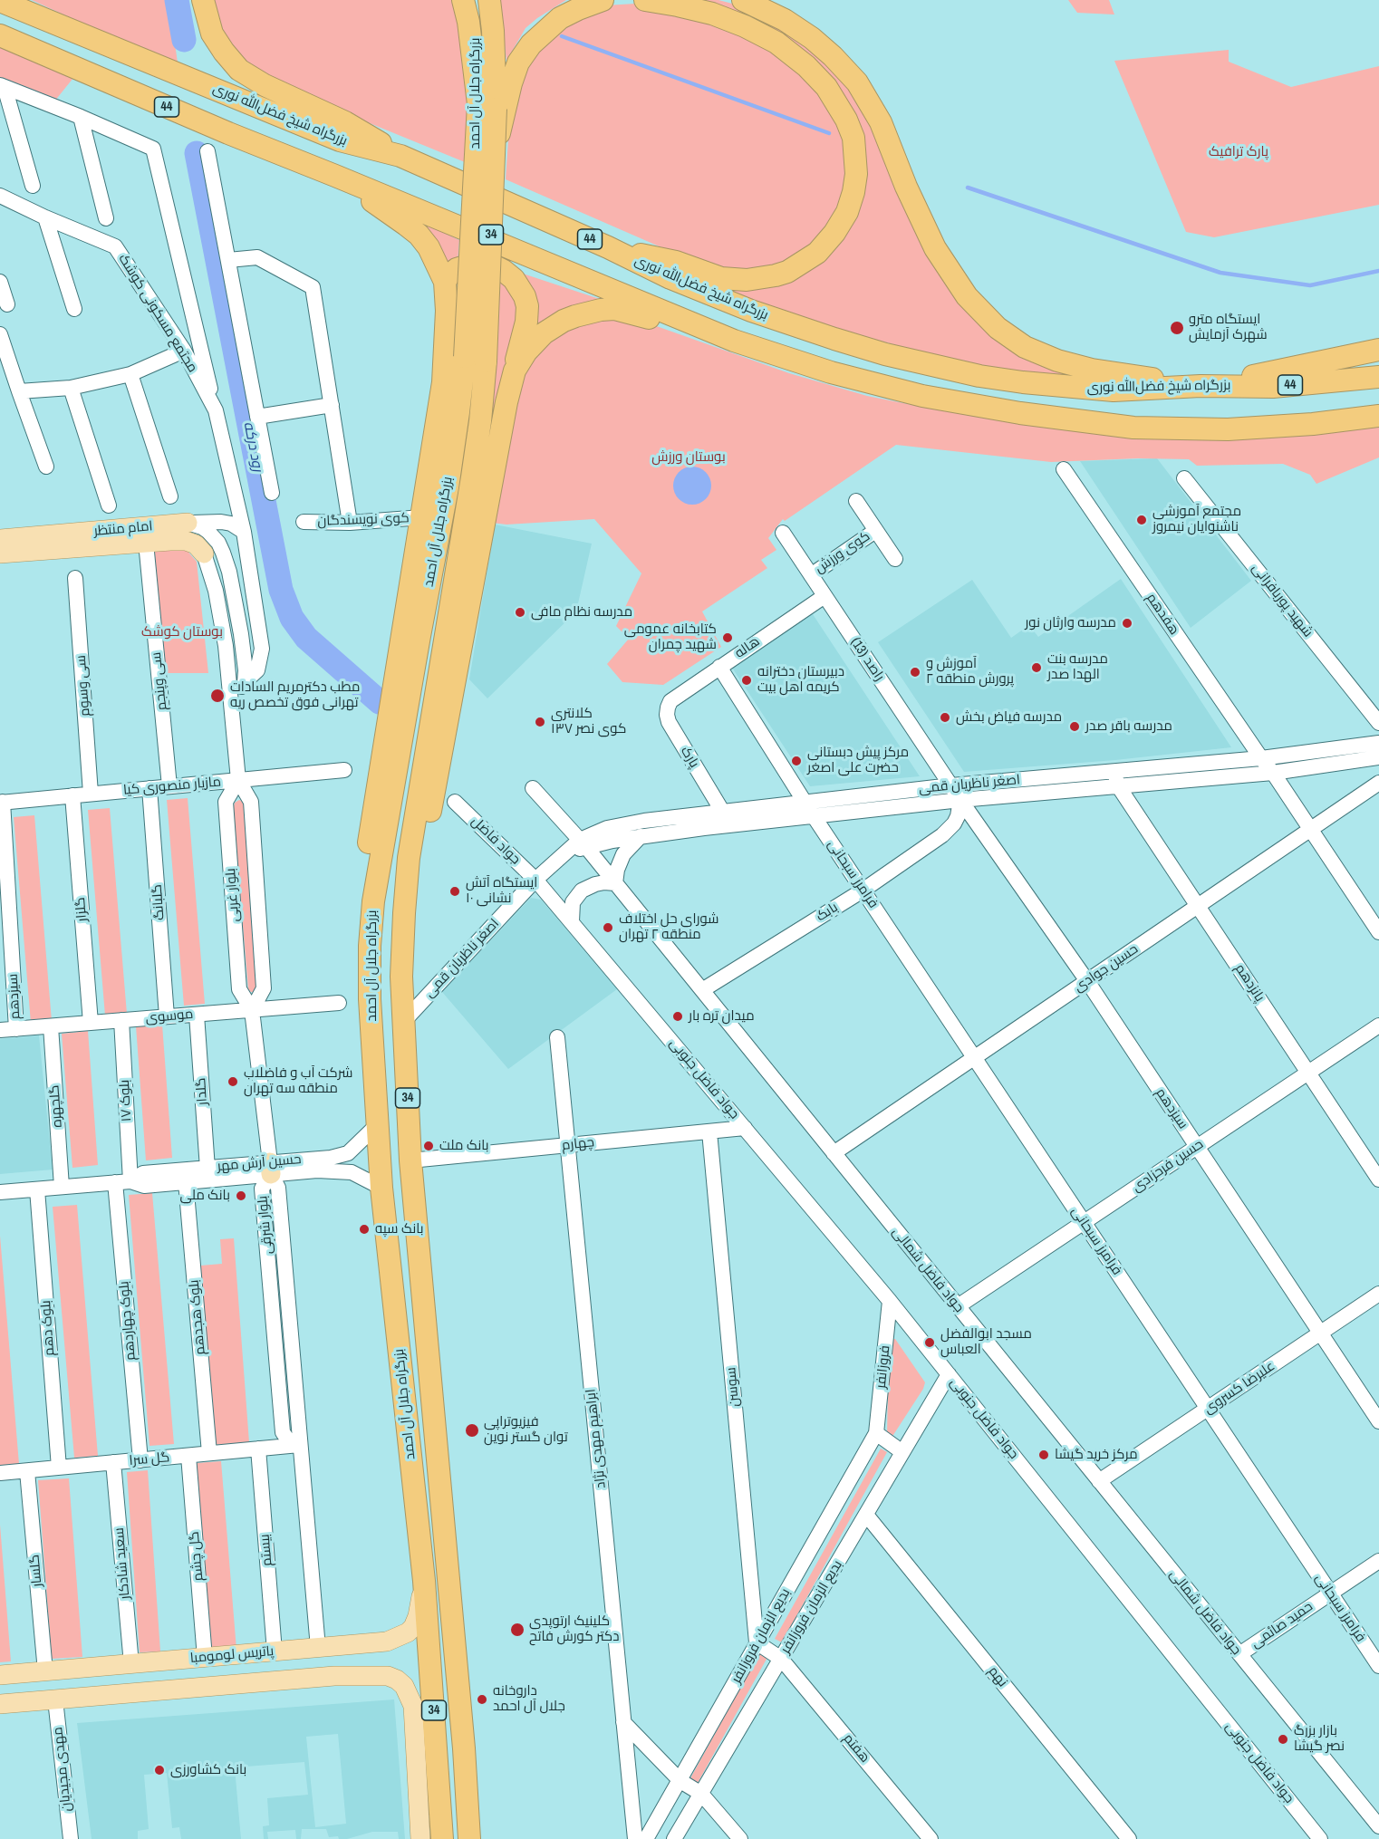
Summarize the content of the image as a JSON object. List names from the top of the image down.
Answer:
{
  "streets": {
    "highway": [
      "بزرگراه جلال آل احمد",
      "44",
      "بزرگراه شیخ فضل‌الله نوری",
      "34"
    ],
    "main road": ["امام منتظر", "پاتریس لومومبا"],
    "street": [
      "مجتمع مسکونی کوشک",
      "کوی نویسندگان",
      "کوی ورزش",
      "شهید پوربافرانی",
      "هفدهم",
      "هاله",
      "راصد (13)",
      "سی وپنجم",
      "سی وسوم",
      "پارک",
      "اصغر ناظریان قمی",
      "مازیار منصوری کیا",
      "جواد فاضل",
      "فرامرز سبحانی",
      "بلوار غربی",
      "گلبانگ",
      "گلزار",
      "بابک",
      "حسین جوادی",
      "پانزدهم",
      "سیزدهم",
      "موسوی",
      "جواد فاضل جنوبی",
      "گلدار",
      "بلوک ۱۷",
      "گلچهره",
      "چهارم",
      "حسین آرش مهر",
      "حسین فرحزادی",
      "بلوار شرقی",
      "جواد فاضل شمالی",
      "بلوک هجدهم",
      "بلوک چهاردهم",
      "بلوک دهم",
      "فروزانفر",
      "سوسن",
      "علیرضا کسروی",
      "ابراهیم مهدی نژاد",
      "گل سرا",
      "بیستم",
      "گل چشم",
      "سعید شادکار",
      "گلسار",
      "بدیع‌ الزمان فروزانفر",
      "حمید صائمی",
      "بدیع الزمان فروزانفر",
      "نهم",
      "هفتم",
      "مهدی مجیدیان"
    ]
  },
  "crossings": [
    ["بزرگراه جلال آل احمد", "اصغر ناظریان قمی"],
    ["بزرگراه جلال آل احمد", "چهارم"],
    ["بزرگراه جلال آل احمد", "حسین آرش مهر"],
    ["بزرگراه جلال آل احمد", "پاتریس لومومبا"],
    ["مجتمع مسکونی کوشک", "امام منتظر"],
    ["امام منتظر", "سی وپنجم"],
    ["امام منتظر", "بلوار غربی"],
    ["کوی ورزش", "راصد (13)"],
    ["هفدهم", "اصغر ناظریان قمی"],
    ["هاله", "راصد (13)"],
    ["هاله", "پارک"],
    ["راصد (13)", "اصغر ناظریان قمی"],
    ["راصد (13)", "بابک"],
    ["راصد (13)", "سیزدهم"],
    ["سی وپنجم", "مازیار منصوری کیا"],
    ["سی وسوم", "مازیار منصوری کیا"],
    ["پارک", "اصغر ناظریان قمی"],
    ["اصغر ناظریان قمی", "جواد فاضل"],
    ["اصغر ناظریان قمی", "فرامرز سبحانی"],
    ["اصغر ناظریان قمی", "بابک"],
    ["اصغر ناظریان قمی", "پانزدهم"],
    ["اصغر ناظریان قمی", "سیزدهم"],
    ["اصغر ناظریان قمی", "جواد فاضل جنوبی"],
    ["اصغر ناظریان قمی", "جواد فاضل شمالی"],
    ["مازیار منصوری کیا", "بلوار غربی"],
    ["مازیار منصوری کیا", "گلبانگ"],
    ["مازیار منصوری کیا", "گلزار"],
    ["مازیار منصوری کیا", "سیزدهم"],
    ["جواد فاضل", "جواد فاضل جنوبی"],
    ["فرامرز سبحانی", "بابک"],
    ["فرامرز سبحانی", "حسین جوادی"],
    ["فرامرز سبحانی", "حسین فرحزادی"],
    ["فرامرز سبحانی", "علیرضا کسروی"],
    ["فرامرز سبحانی", "حمید صائمی"],
    ["بلوار غربی", "موسوی"],
    ["بلوار غربی", "حسین آرش مهر"],
    ["بلوار غربی", "بلوار شرقی"],
    ["گلبانگ", "موسوی"],
    ["گلزار", "موسوی"],
    ["بابک", "سیزدهم"],
    ["بابک", "جواد فاضل شمالی"],
    ["حسین جوادی", "پانزدهم"],
    ["حسین جوادی", "سیزدهم"],
    ["حسین جوادی", "جواد فاضل شمالی"],
    ["پانزدهم", "حسین فرحزادی"],
    ["سیزدهم", "موسوی"],
    ["سیزدهم", "حسین فرحزادی"],
    ["سیزدهم", "علیرضا کسروی"],
    ["موسوی", "گلدار"],
    ["موسوی", "بلوک ۱۷"],
    ["موسوی", "گلچهره"],
    ["جواد فاضل جنوبی", "چهارم"],
    ["جواد فاضل جنوبی", "فروزانفر"],
    ["جواد فاضل جنوبی", "بدیع‌ الزمان فروزانفر"],
    ["گلدار", "حسین آرش مهر"],
    ["بلوک ۱۷", "حسین آرش مهر"],
    ["بلوک ۱۷", "بلوک چهاردهم"],
    ["گلچهره", "حسین آرش مهر"],
    ["چهارم", "سوسن"],
    ["چهارم", "ابراهیم مهدی نژاد"],
    ["حسین آرش مهر", "بلوار شرقی"],
    ["حسین آرش مهر", "بلوک هجدهم"],
    ["حسین آرش مهر", "بلوک چهاردهم"],
    ["حسین آرش مهر", "بلوک دهم"],
    ["حسین فرحزادی", "جواد فاضل شمالی"],
    ["بلوار شرقی", "گل سرا"],
    ["بلوار شرقی", "پاتریس لومومبا"],
    ["جواد فاضل شمالی", "علیرضا کسروی"],
    ["جواد فاضل شمالی", "حمید صائمی"],
    ["بلوک هجدهم", "گل سرا"],
    ["بلوک چهاردهم", "گل سرا"],
    ["بلوک دهم", "گل سرا"],
    ["فروزانفر", "بدیع الزمان فروزانفر"],
    ["سوسن", "بدیع الزمان فروزانفر"],
    ["سوسن", "هفتم"],
    ["گل سرا", "بیستم"],
    ["گل سرا", "گل چشم"],
    ["گل سرا", "سعید شادکار"],
    ["گل سرا", "گلسار"],
    ["بیستم", "پاتریس لومومبا"],
    ["گل چشم", "پاتریس لومومبا"],
    ["سعید شادکار", "پاتریس لومومبا"],
    ["گلسار", "پاتریس لومومبا"],
    ["بدیع‌ الزمان فروزانفر", "نهم"],
    ["بدیع‌ الزمان فروزانفر", "هفتم"],
    ["بدیع الزمان فروزانفر", "هفتم"]
  ],
  "water": ["رود درکه"],
  "parks": ["پارک ترافیک", "بوستان ورزش", "بوستان کوشک"],
  "places": [
    "ایستگاه مترو شهرک آزمایش",
    "مجتمع آموزشی ناشنوایان نیمروز",
    "مدرسه نظام مافی",
    "مدرسه وارثان نور",
    "کتابخانه عمومی شهید چمران",
    "مدرسه بنت الهدا صدر",
    "آموزش و پرورش منطقه ۲",
    "دبیرستان دخترانه کریمه اهل بیت",
    "مطب دكترمريم السادات تهرانی فوق تخصص ریه",
    "مدرسه فیاض بخش",
    "کلانتری ۱۳۷ کوی نصر",
    "مدرسه باقر صدر",
    "مرکز پیش دبستانی حضرت علی اصغر",
    "ایستگاه آتش نشانی ۱۰",
    "شورای حل اختلاف منطقه ۲ تهران",
    "میدان تره بار",
    "شرکت آب و فاضلاب منطقه سه تهران",
    "بانک ملت",
    "بانک ملی",
    "بانک سپه",
    "مسجد ابوالفضل العباس",
    "فیزیوتراپی توان گستر نوین",
    "مرکز خرید گیشا",
    "کلینیک ارتوپدی دکتر کورش فاتح",
    "داروخانه جلال آل احمد",
    "بازار بزرگ نصر گیشا",
    "بانک کشاورزی"
  ]
}
